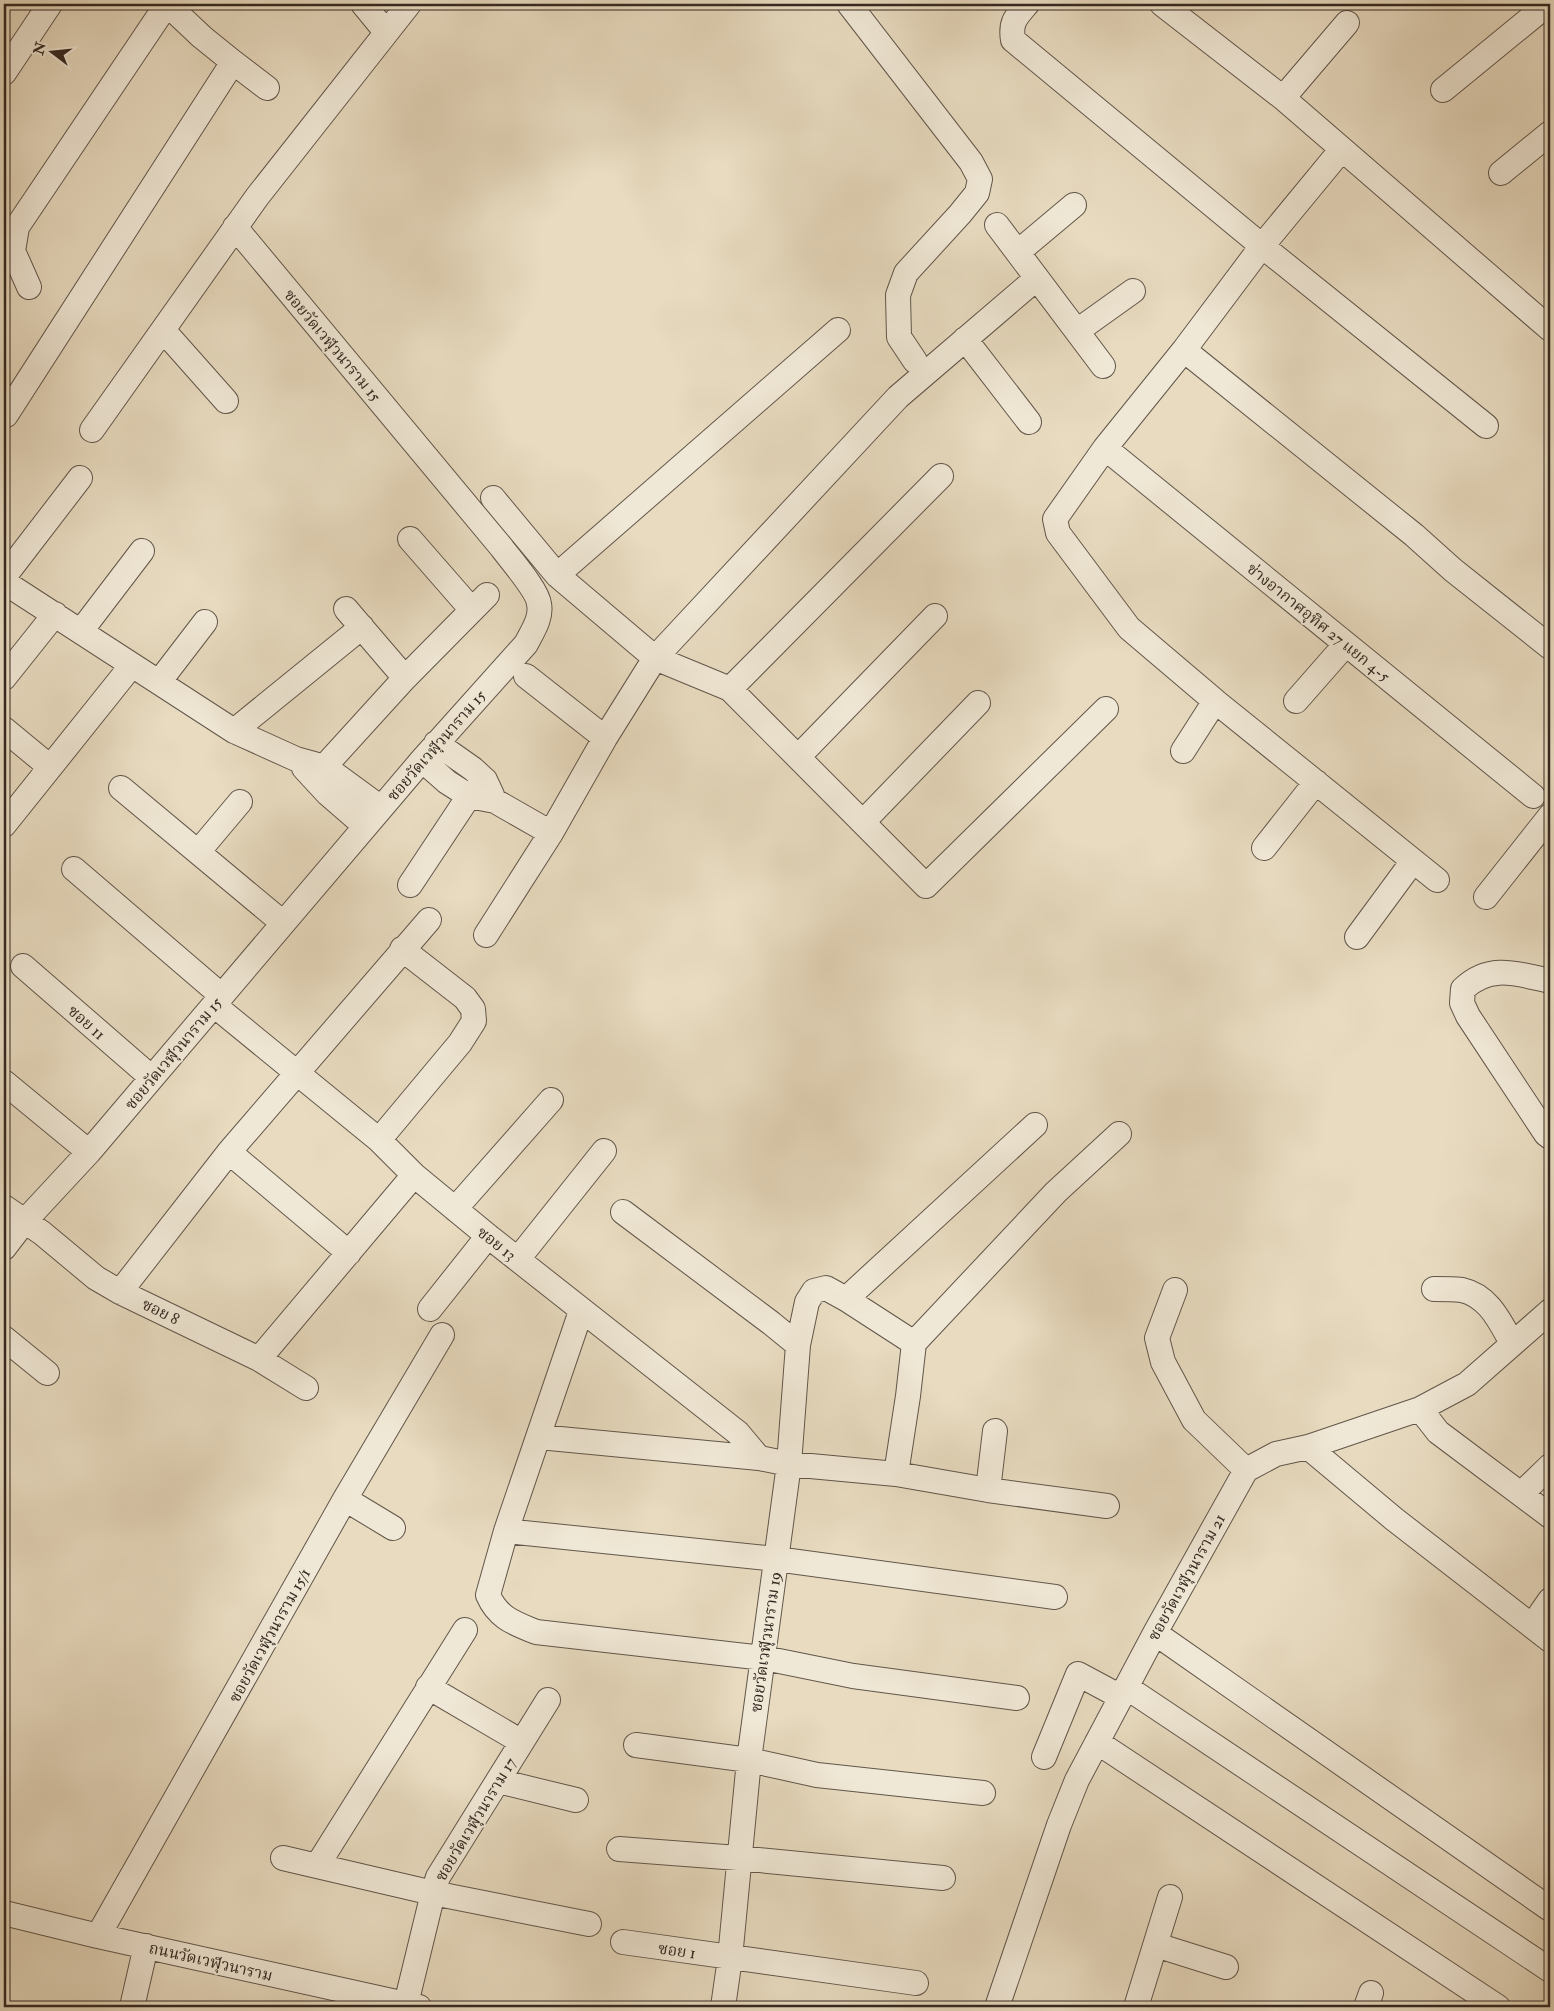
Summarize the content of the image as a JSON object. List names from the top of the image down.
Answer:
{
  "streets": {
    "street": [
      "ซอยวัดเวฬุวนาราม 15",
      "ช่างอากาศอุทิศ 27 แยก 4-5",
      "ซอย 11",
      "ซอย 13",
      "ซอย 8",
      "ซอยวัดเวฬุวนาราม 21",
      "ซอยวัดเวฬุวนาราม 15/1",
      "ซอยวัดเวฬุวนาราม 19",
      "ซอยวัดเวฬุวนาราม 17",
      "ซอย 1",
      "ถนนวัดเวฬุวนาราม"
    ]
  },
  "crossings": [
    ["ซอยวัดเวฬุวนาราม 15", "ซอย 11"],
    ["ซอยวัดเวฬุวนาราม 15", "ซอย 13"],
    ["ซอยวัดเวฬุวนาราม 15", "ซอย 8"],
    ["ซอยวัดเวฬุวนาราม 15/1", "ถนนวัดเวฬุวนาราม"],
    ["ซอยวัดเวฬุวนาราม 19", "ซอย 1"],
    ["ซอยวัดเวฬุวนาราม 17", "ถนนวัดเวฬุวนาราม"]
  ],
  "north": "left"
}
